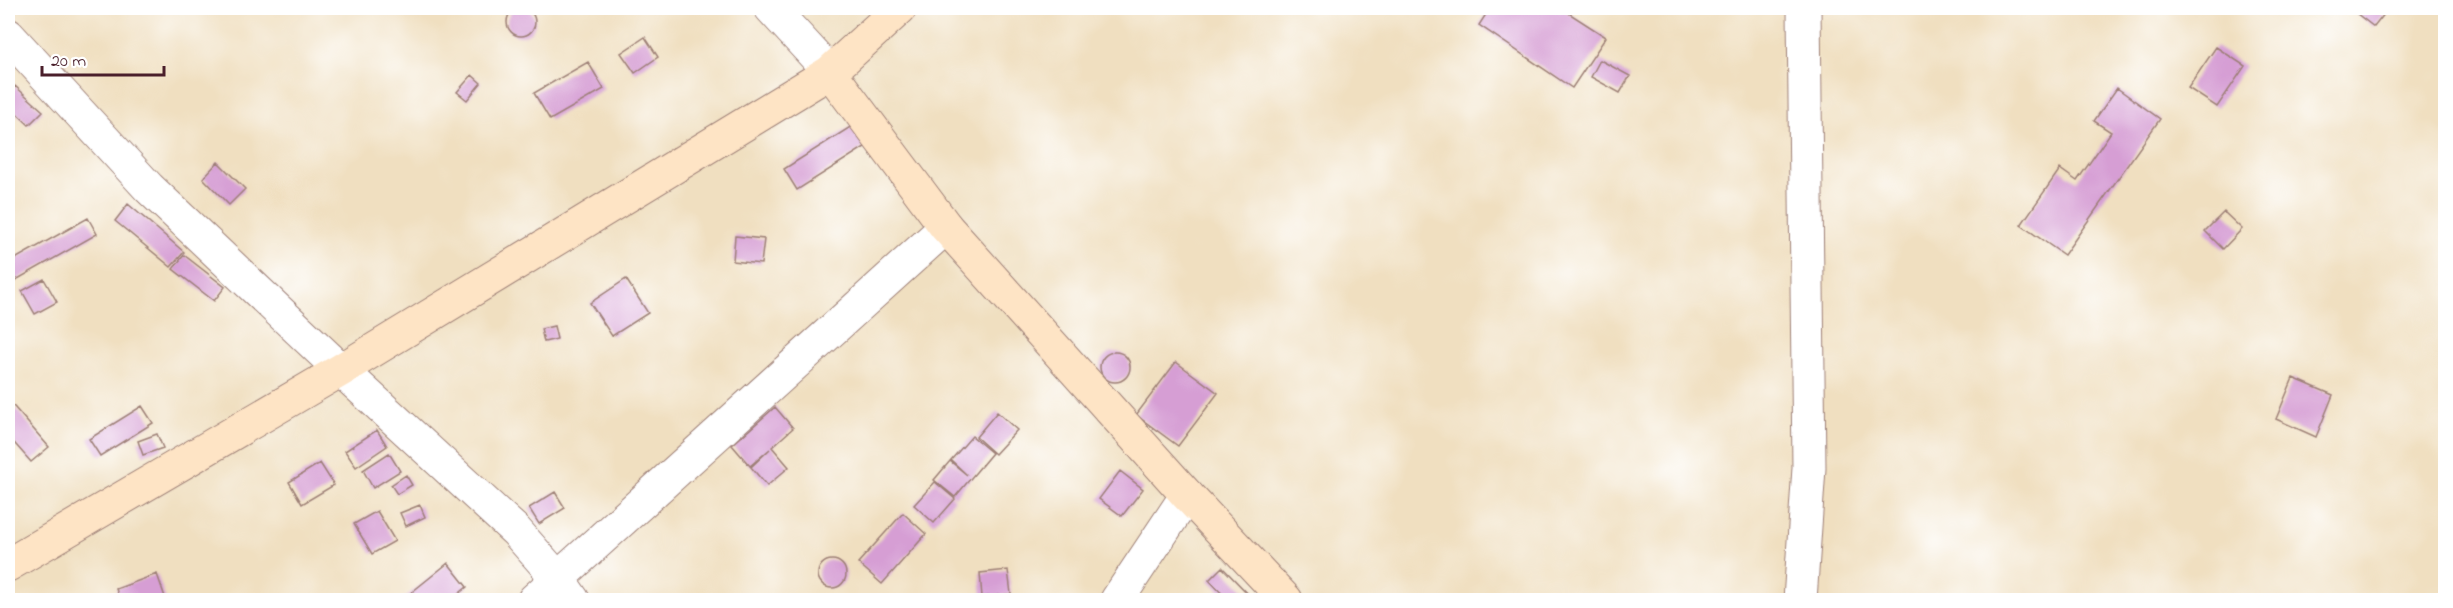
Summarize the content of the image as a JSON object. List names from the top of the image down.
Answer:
{
  "scale_bar": "20 m"
}
